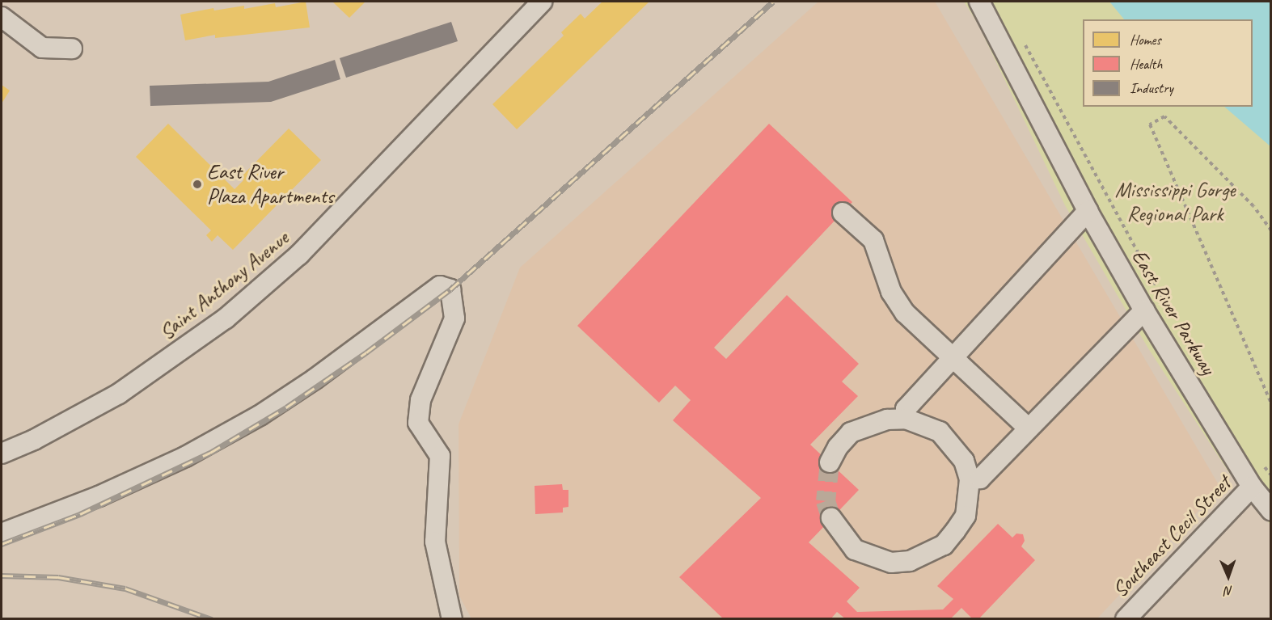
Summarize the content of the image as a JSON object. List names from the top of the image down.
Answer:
{
  "streets": {
    "street": ["Saint Anthony Avenue", "East River Parkway", "Southeast Cecil Street"]
  },
  "crossings": [
    ["East River Parkway", "Southeast Cecil Street"]
  ],
  "parks": ["Mississippi Gorge Regional Park"],
  "places": ["East River Plaza Apartments"],
  "legend": ["Homes", "Health", "Industry"],
  "north": "bottom"
}
